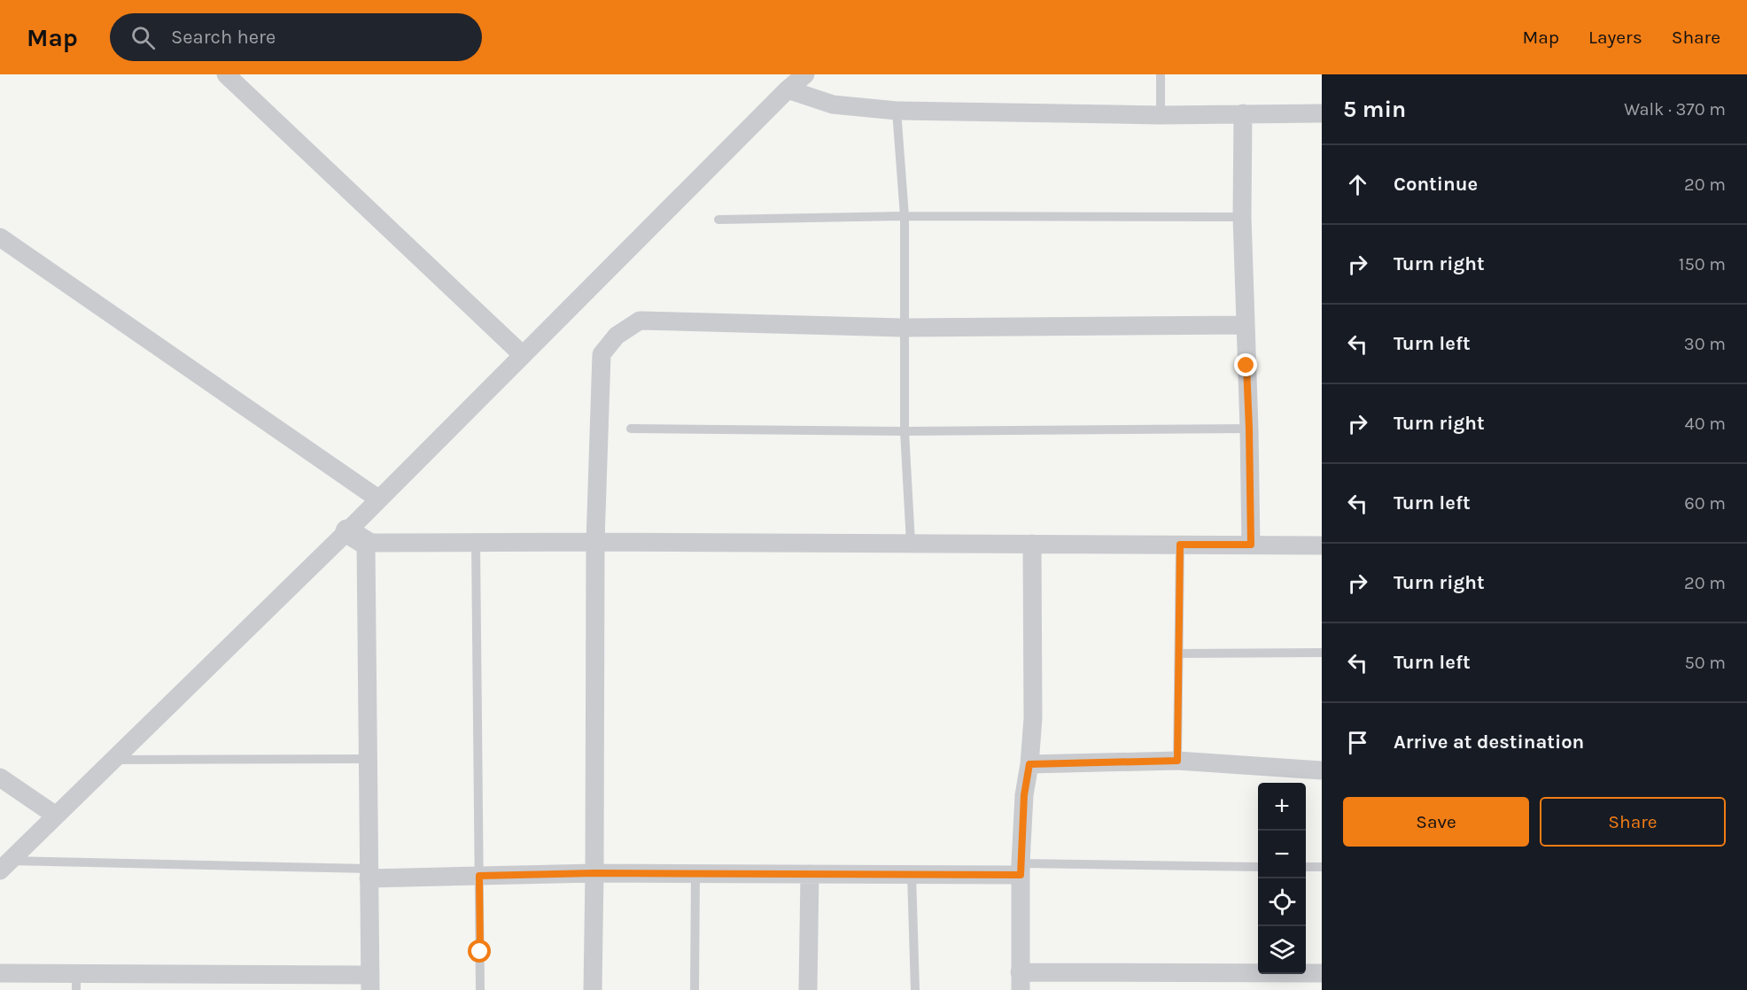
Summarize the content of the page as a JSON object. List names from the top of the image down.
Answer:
{
  "page": {
    "header": "Map",
    "search": "Search here",
    "nav": ["Map", "Layers", "Share"],
    "heading": ["5 min", "Walk · 370 m"],
    "list": [
      ["Continue", "20 m"],
      ["Turn right", "150 m"],
      ["Turn left", "30 m"],
      ["Turn right", "40 m"],
      ["Turn left", "60 m"],
      ["Turn right", "20 m"],
      ["Turn left", "50 m"],
      "Arrive at destination"
    ],
    "buttons": ["Save", "Share"],
    "map_buttons": ["+", "−"]
  }
}
